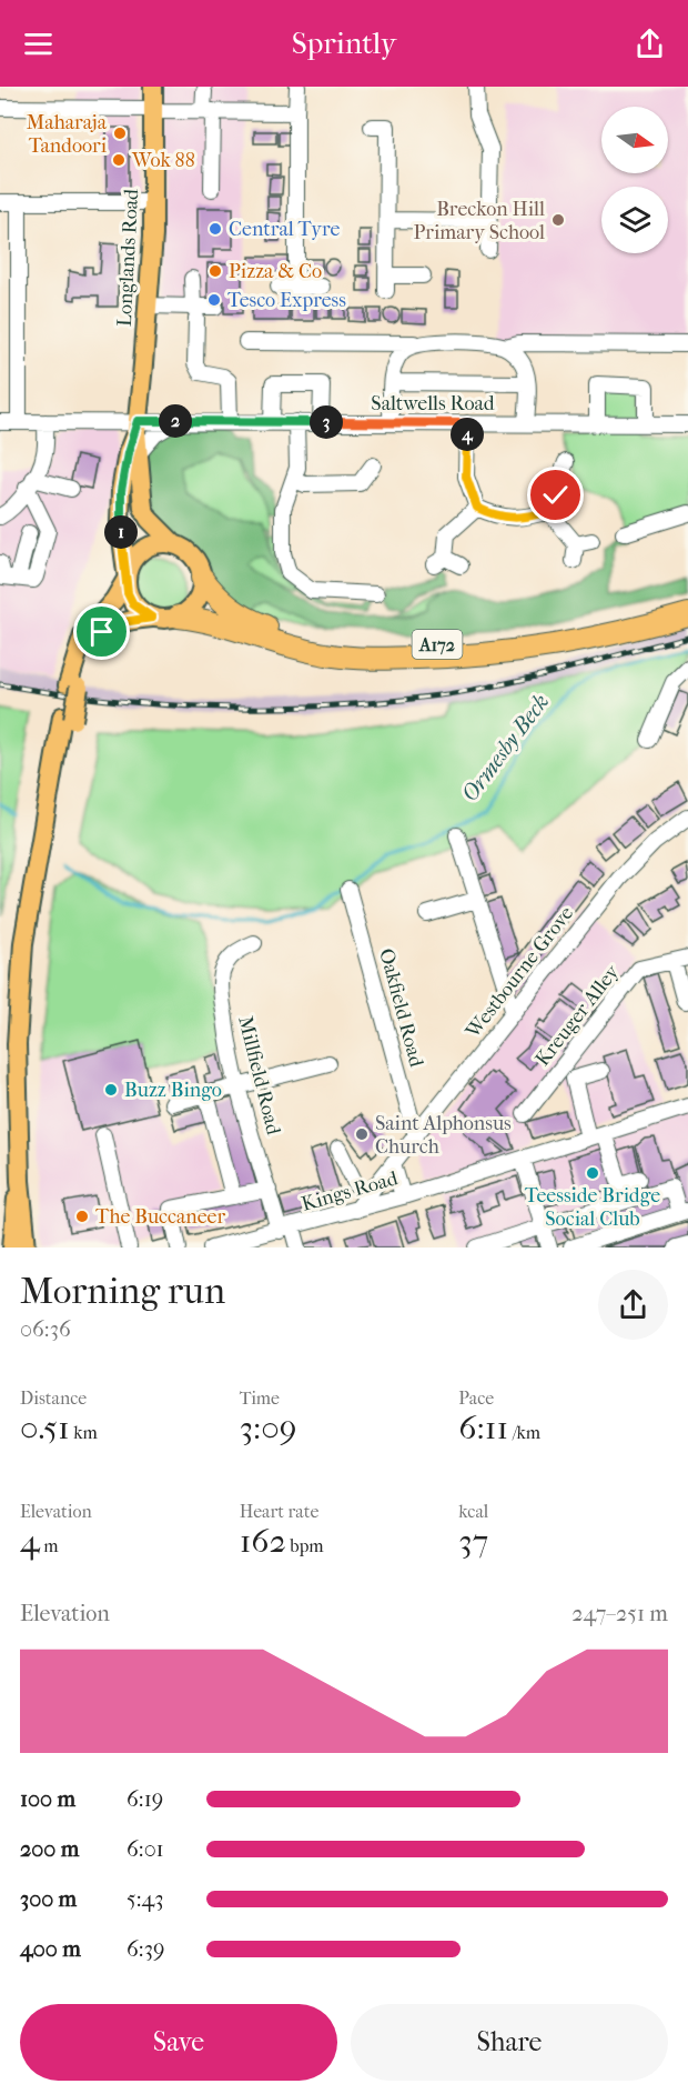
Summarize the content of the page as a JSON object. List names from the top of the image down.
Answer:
{
  "streets": {
    "highway": ["A172"],
    "main road": ["Longlands Road"],
    "street": [
      "Saltwells Road",
      "Westbourne Grove",
      "Oakfield Road",
      "Kreuger Alley",
      "Millfield Road",
      "Kings Road"
    ]
  },
  "crossings": [
    ["Longlands Road", "Saltwells Road"],
    ["Longlands Road", "A172"],
    ["Westbourne Grove", "Oakfield Road"],
    ["Westbourne Grove", "Kings Road"],
    ["Millfield Road", "Kings Road"]
  ],
  "water": ["Ormesby Beck"],
  "places": [
    "Maharaja Tandoori",
    "Wok 88",
    "Breckon Hill Primary School",
    "Central Tyre",
    "Pizza & Co",
    "Tesco Express",
    "Buzz Bingo",
    "Saint Alphonsus Church",
    "Teesside Bridge Social Club",
    "The Buccaneer"
  ],
  "north": "right",
  "page": {
    "header": "Sprintly",
    "pins": [
      "2",
      "3",
      "4",
      "1"
    ],
    "heading": ["Morning run", "06:36"],
    "stats": [
      ["Distance", "0.51 km"],
      ["Time", "3:09"],
      ["Pace", "6:11 /km"],
      ["Elevation", "4 m"],
      ["Heart rate", "162 bpm"],
      ["kcal", "37"]
    ],
    "chart": ["Elevation", "247–251 m"],
    "list": [
      {
        "name": "100 m",
        "note": "6:19"
      },
      {
        "name": "200 m",
        "note": "6:01"
      },
      {
        "name": "300 m",
        "note": "5:43"
      },
      {
        "name": "400 m",
        "note": "6:39"
      }
    ],
    "buttons": ["Save", "Share"]
  }
}
